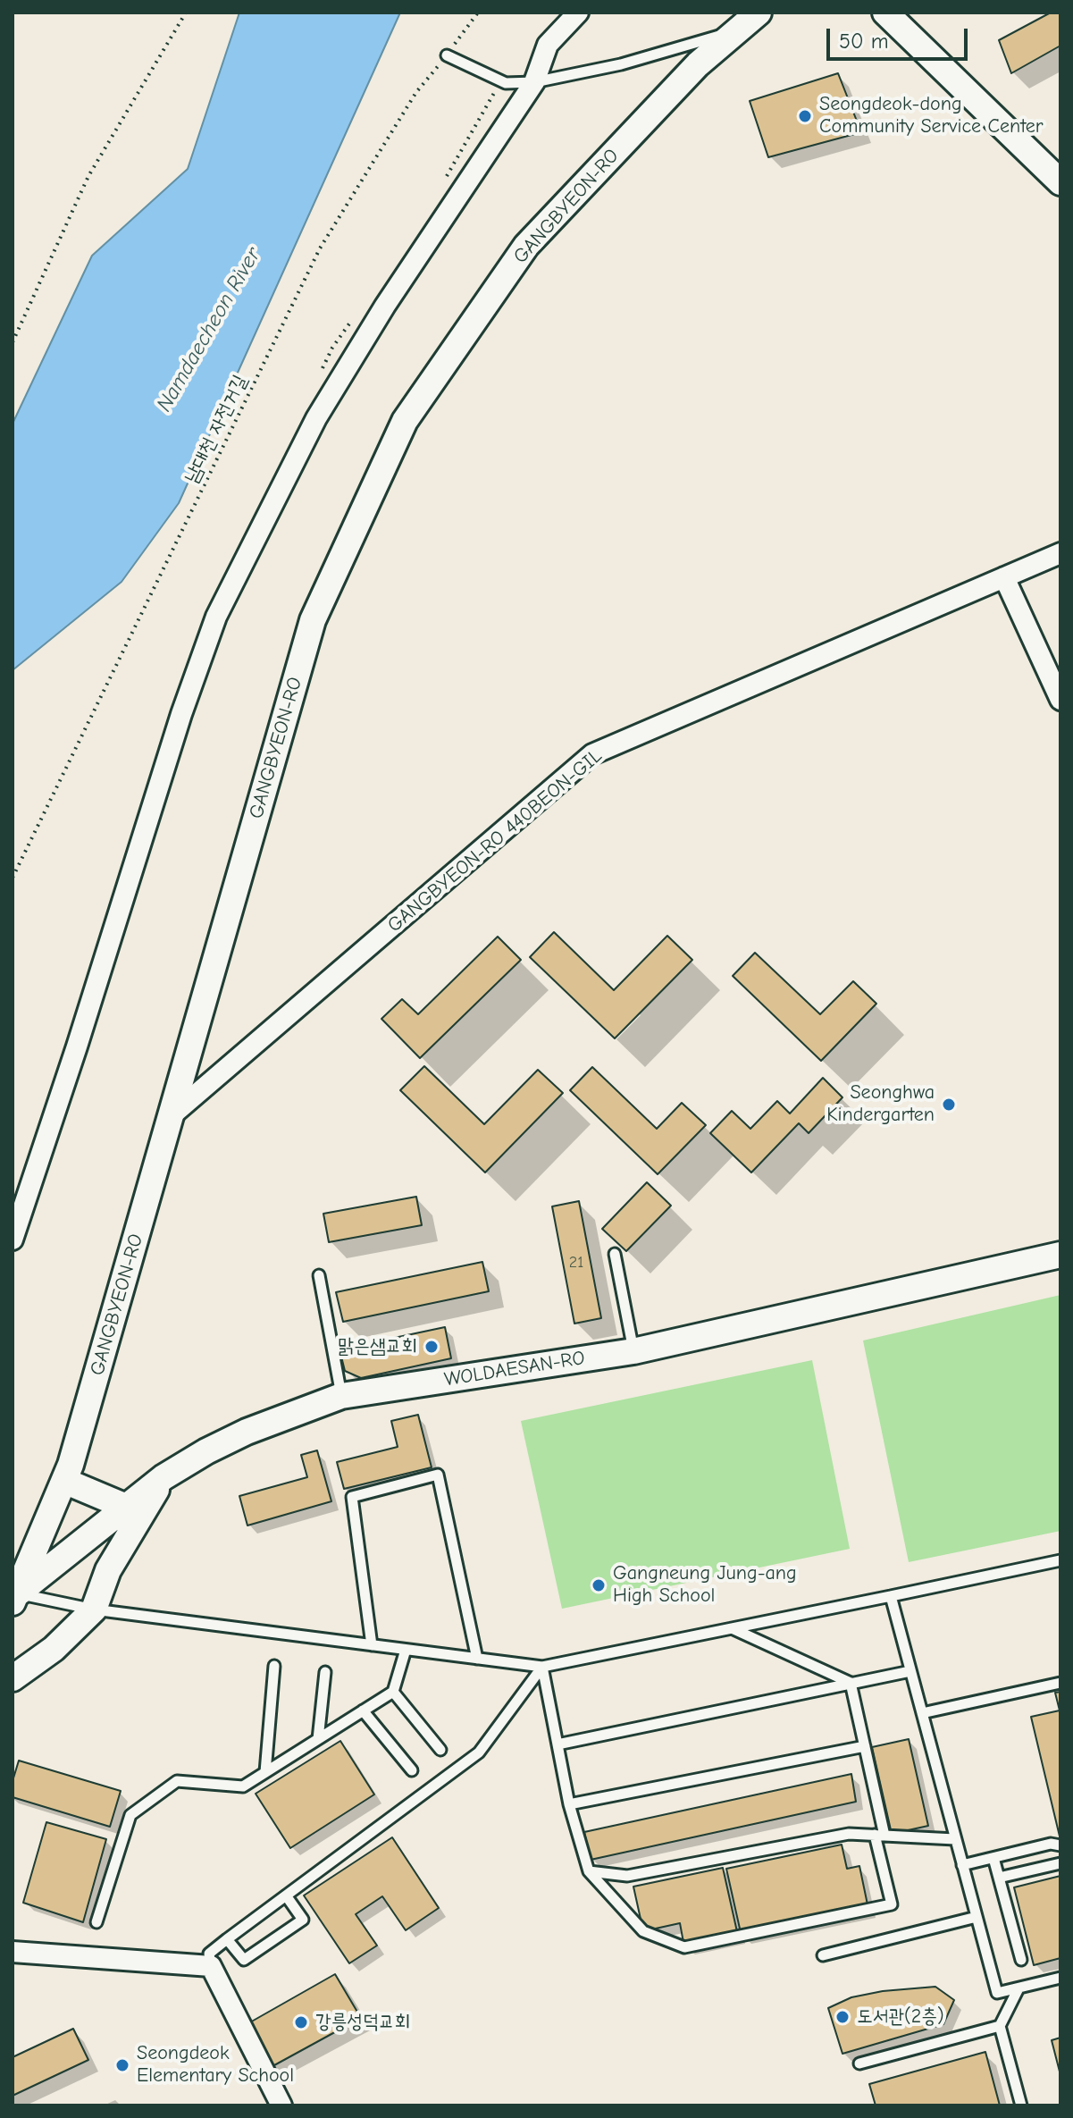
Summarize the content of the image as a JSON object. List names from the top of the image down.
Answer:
{
  "streets": {
    "street": ["GANGBYEON-RO", "GANGBYEON-RO 440BEON-GIL", "WOLDAESAN-RO"],
    "path": ["남대천 자전거길"]
  },
  "crossings": [
    ["GANGBYEON-RO", "GANGBYEON-RO 440BEON-GIL"],
    ["GANGBYEON-RO", "WOLDAESAN-RO"]
  ],
  "water": ["Namdaecheon River"],
  "places": [
    "Seongdeok-dong Community Service Center",
    "Seonghwa Kindergarten",
    "맑은샘교회",
    "Gangneung Jung-ang High School",
    "도서관(2층)",
    "강릉성덕교회",
    "Seongdeok Elementary School"
  ],
  "house_numbers": ["21"],
  "scale_bar": "50 m"
}
